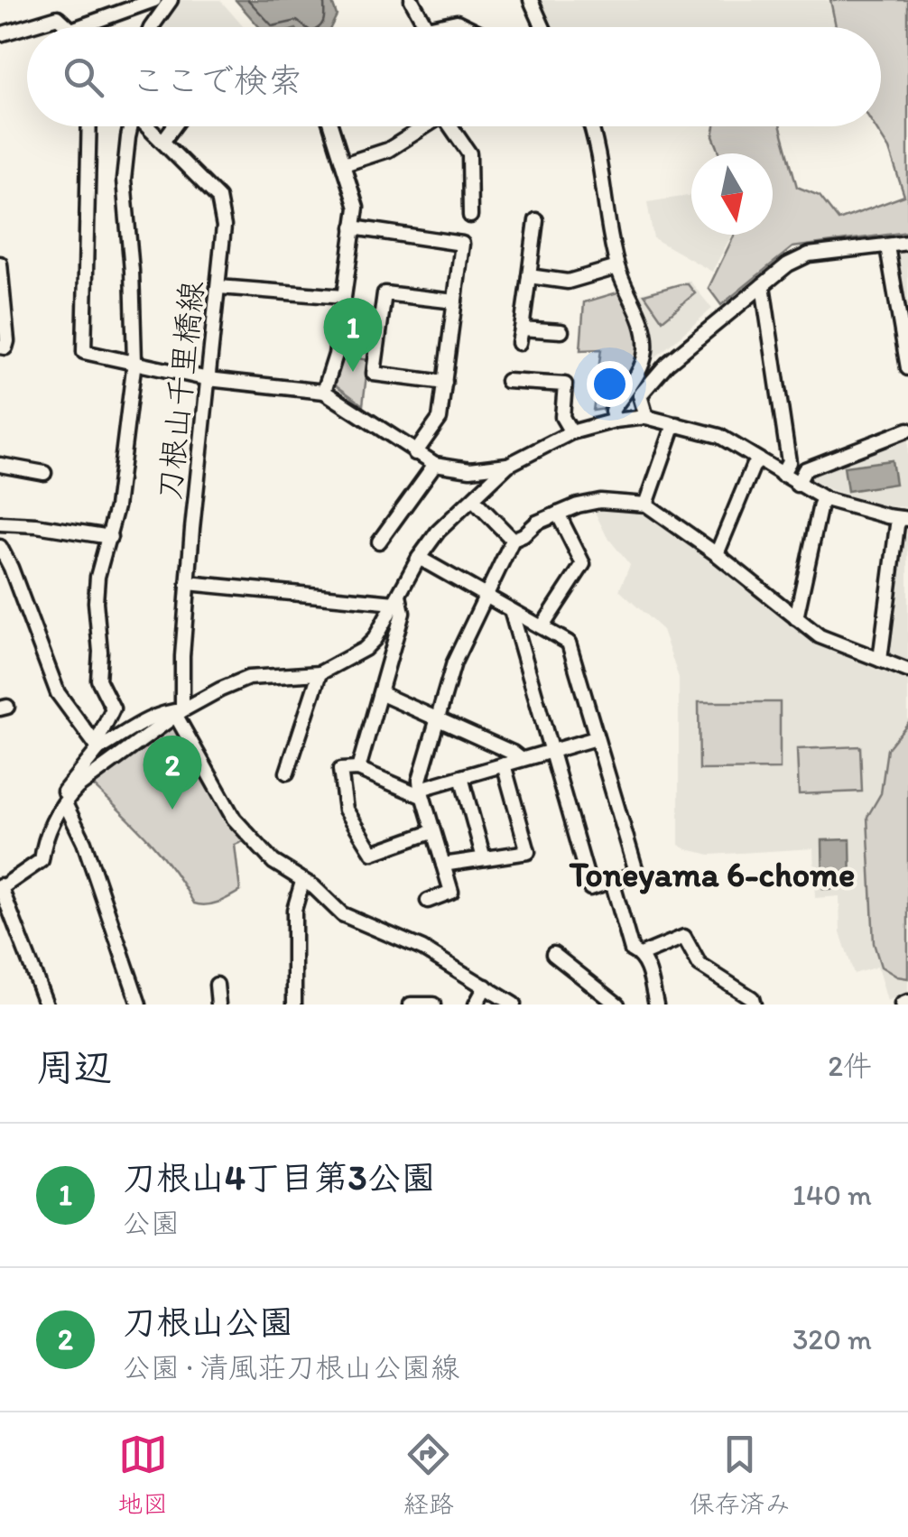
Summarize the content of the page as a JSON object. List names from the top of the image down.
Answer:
{
  "streets": {
    "street": ["刀根山千里橋線"]
  },
  "districts": ["Toneyama 6-chome"],
  "north": "bottom",
  "page": {
    "search": "ここで検索",
    "pins": ["1", "2"],
    "heading": ["周辺", "2件"],
    "list": [
      {
        "mark": "1",
        "name": "刀根山4丁目第3公園",
        "note": "公園",
        "value": "140 m"
      },
      {
        "mark": "2",
        "name": "刀根山公園",
        "note": "公園 · 清風荘刀根山公園線",
        "value": "320 m"
      }
    ],
    "nav": ["地図", "経路", "保存済み"]
  }
}
